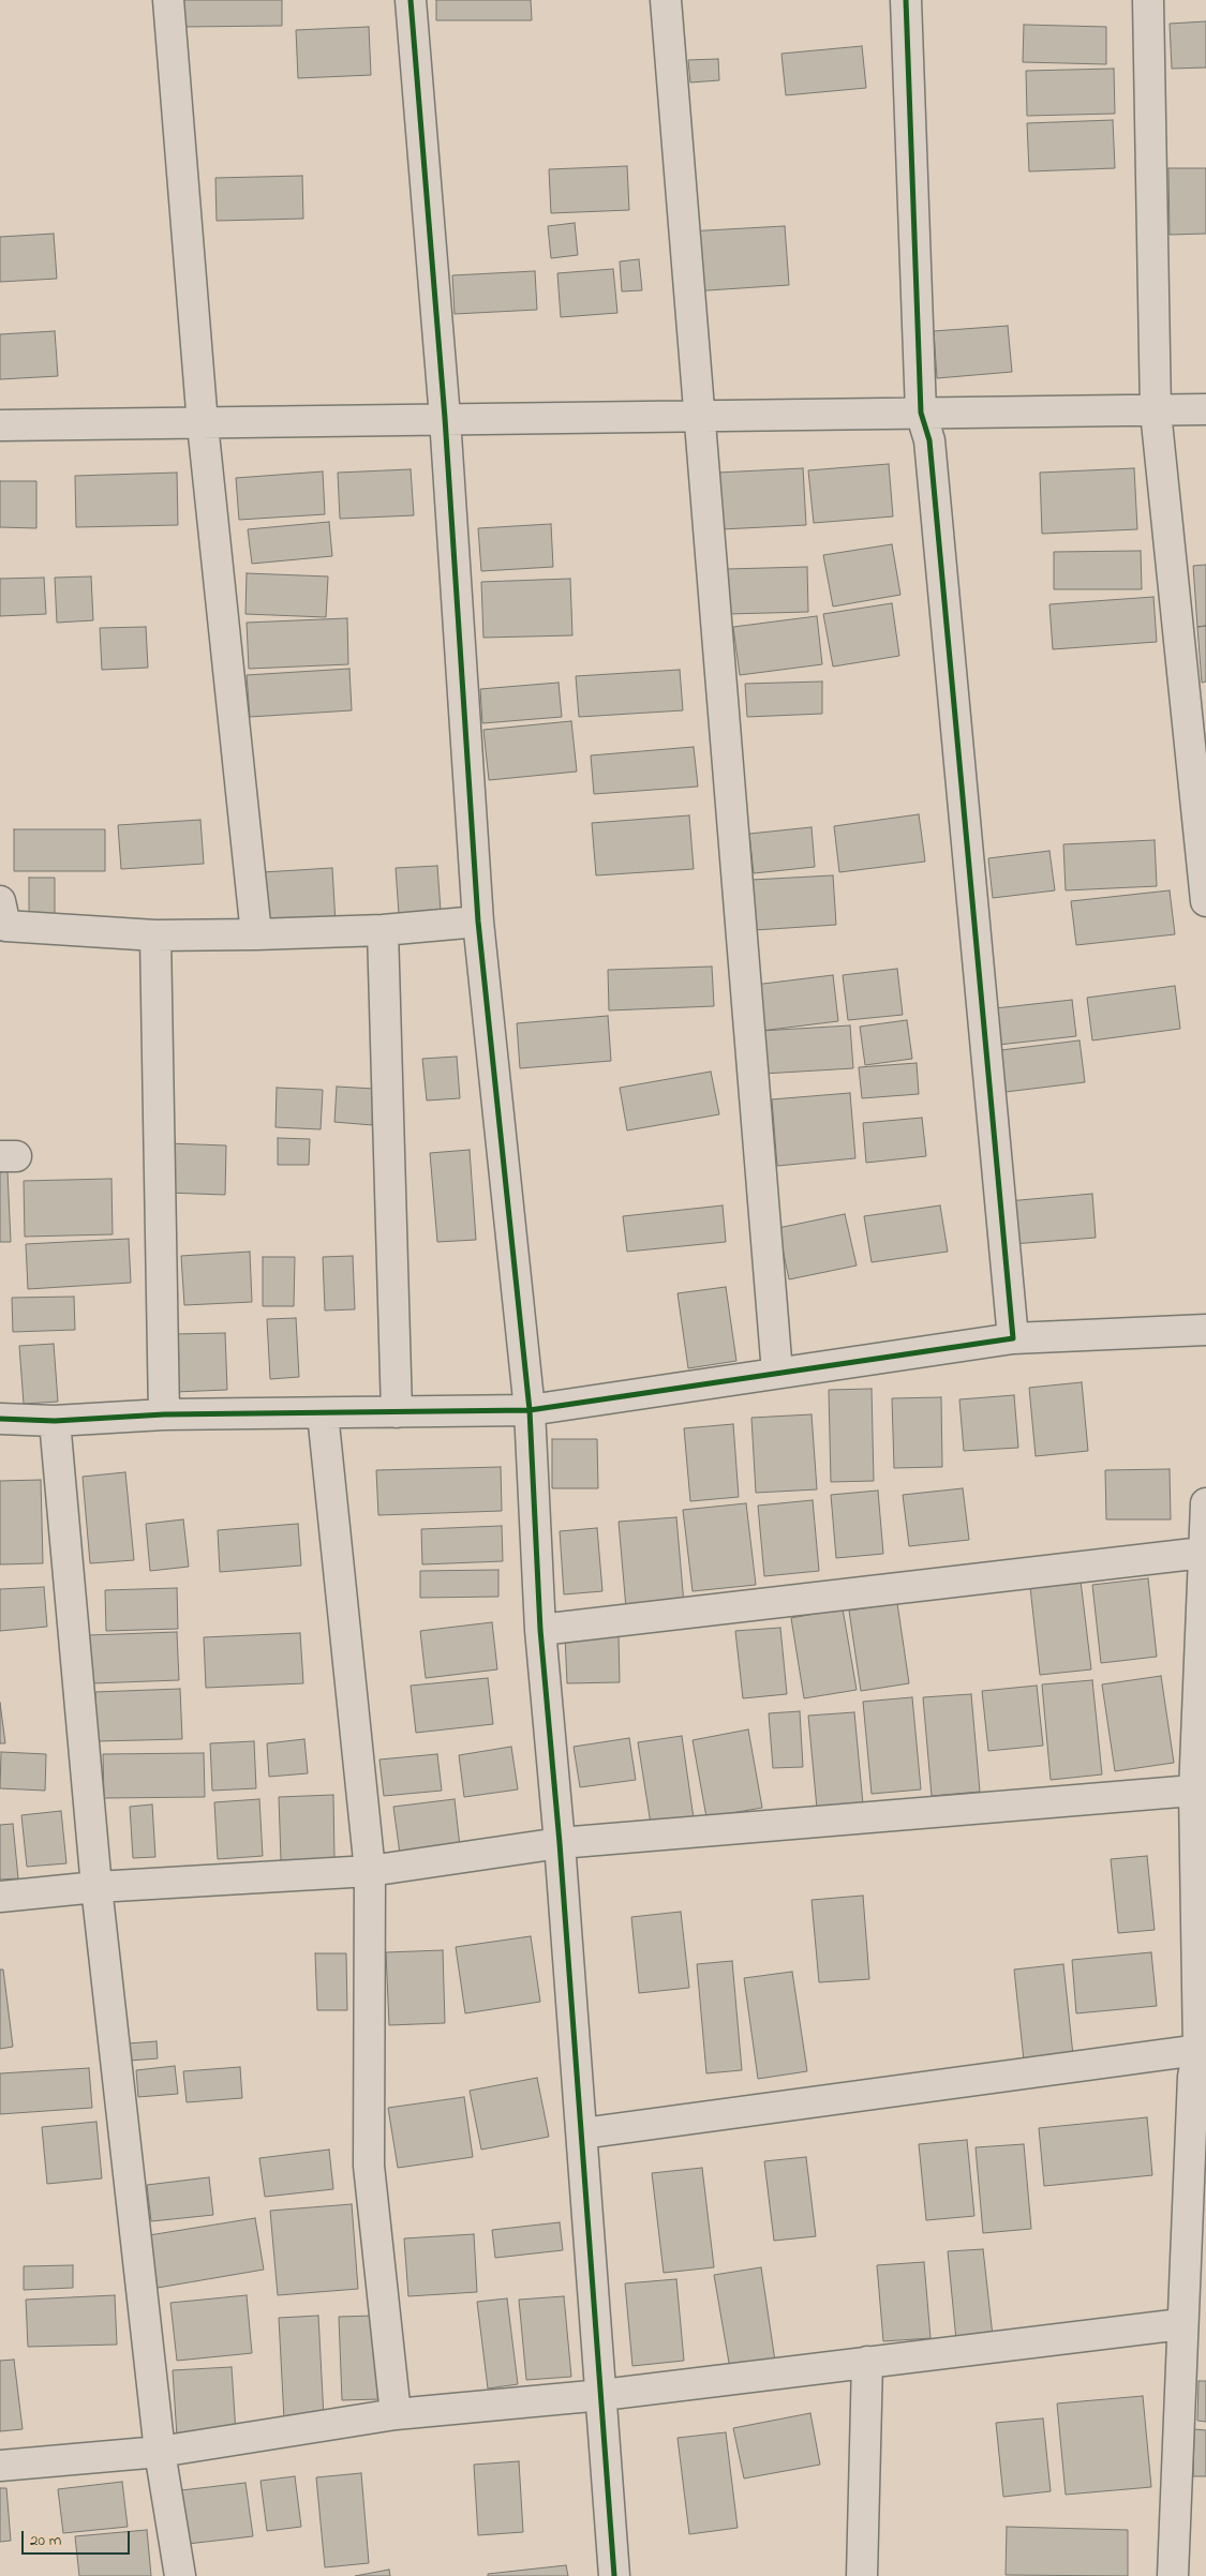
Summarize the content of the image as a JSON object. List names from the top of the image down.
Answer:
{
  "scale_bar": "20 m"
}
